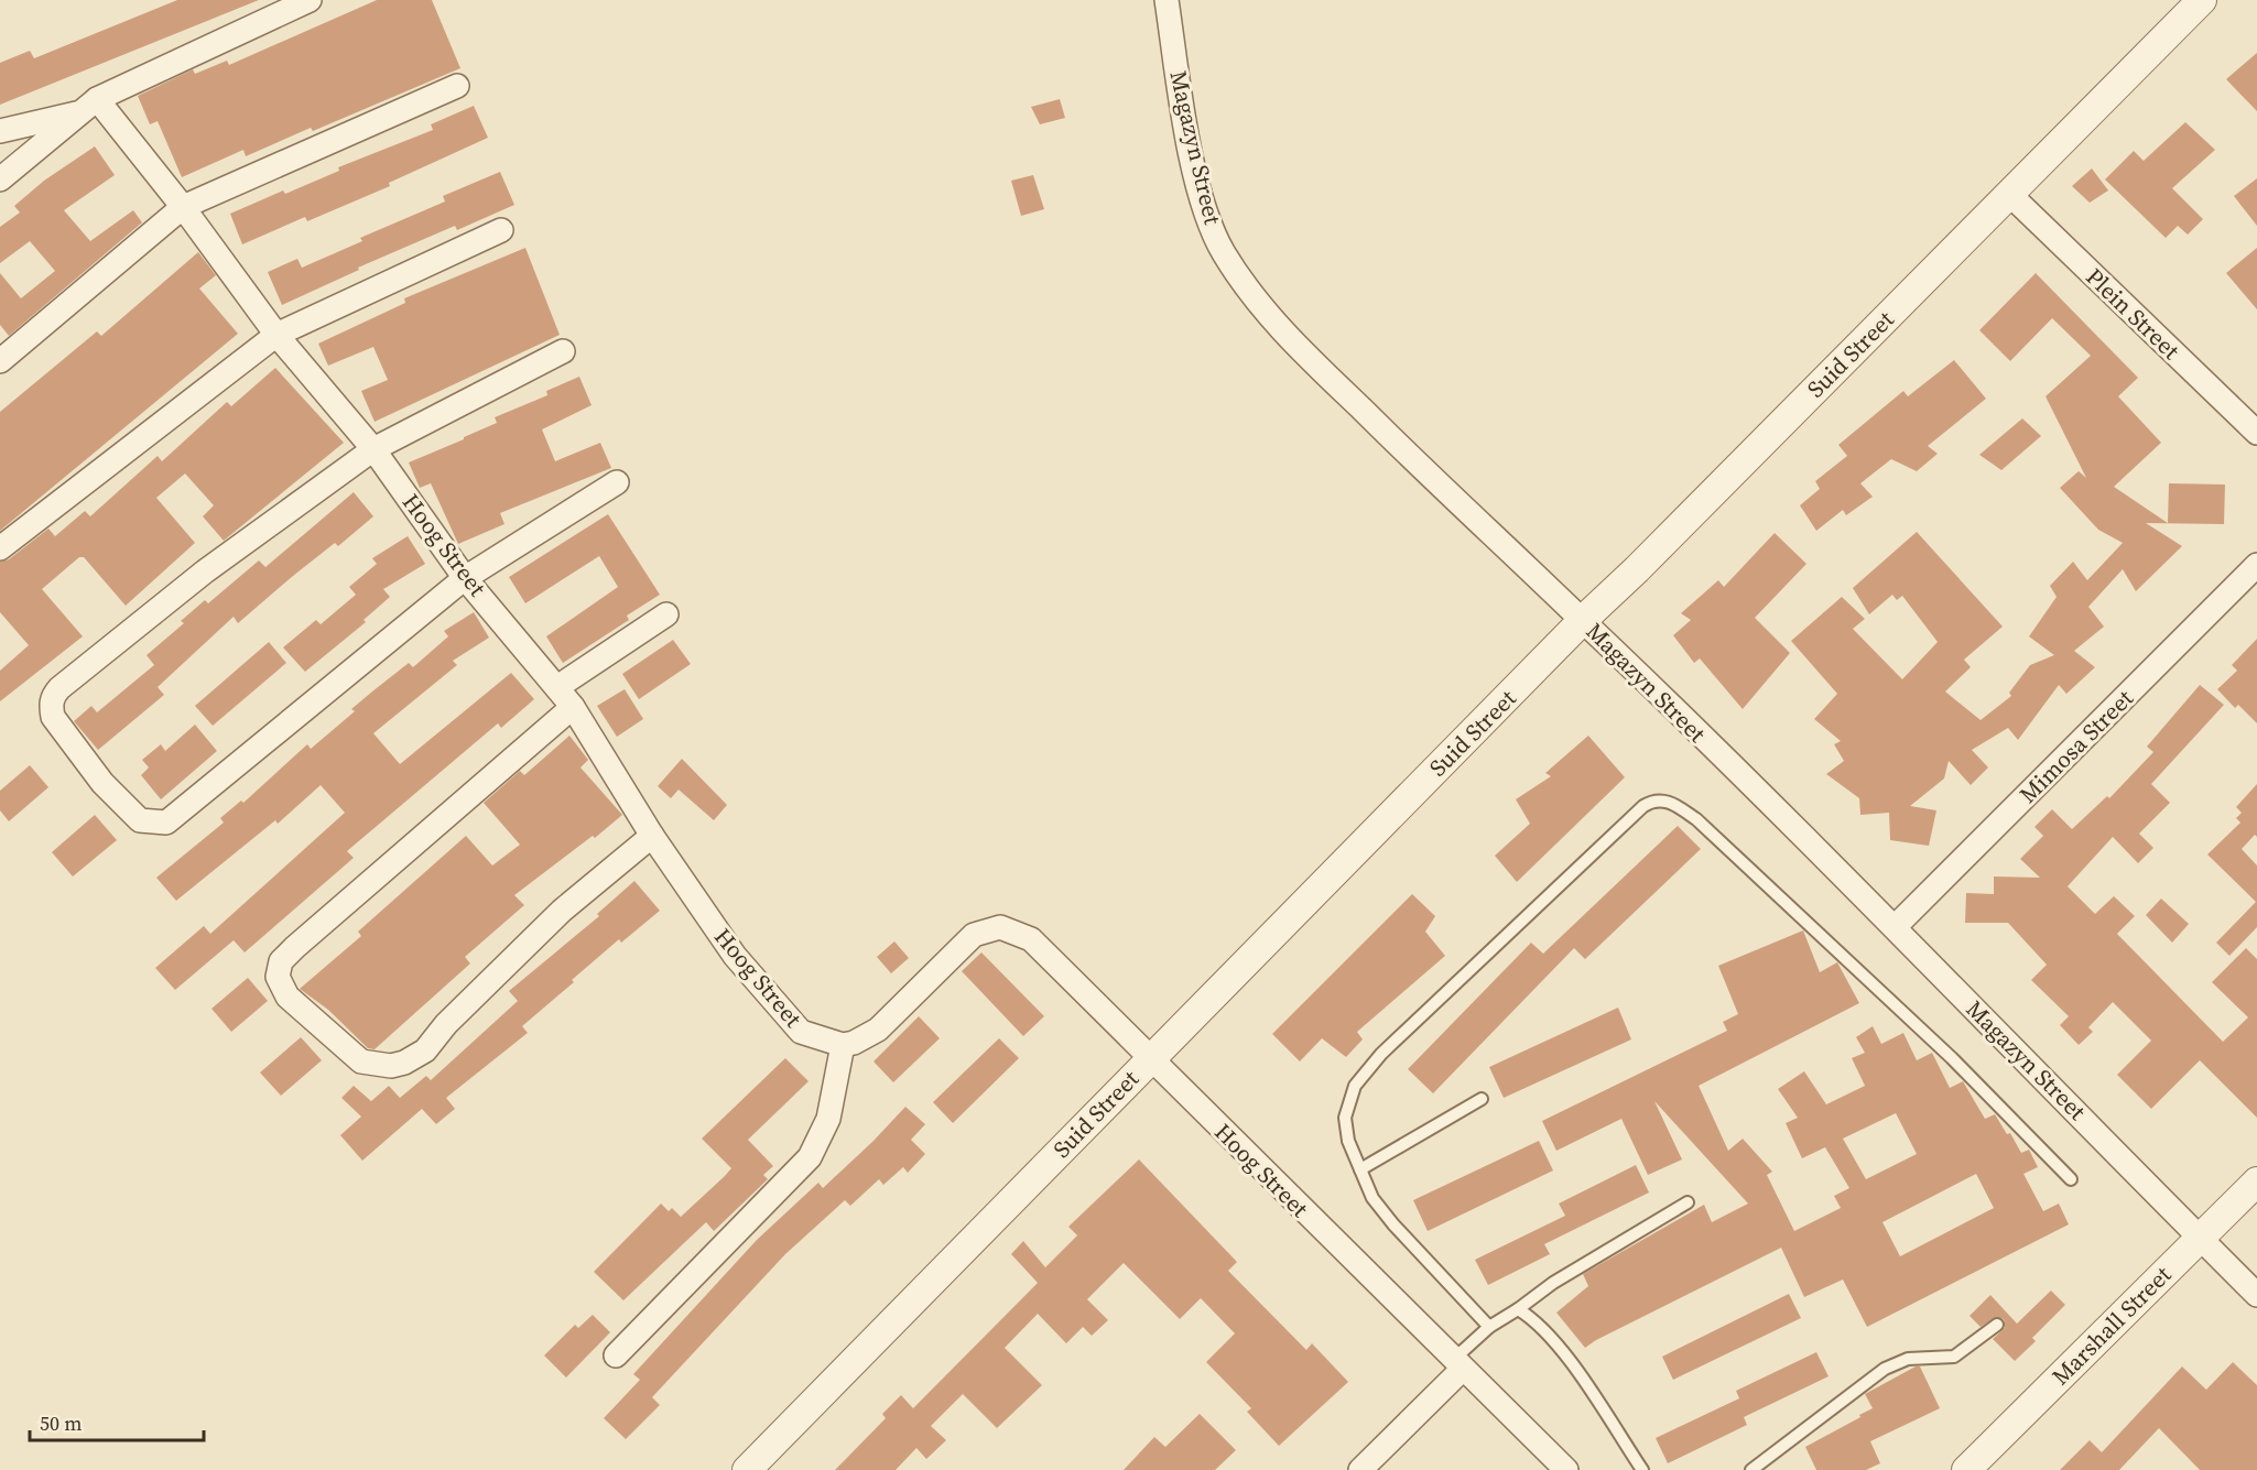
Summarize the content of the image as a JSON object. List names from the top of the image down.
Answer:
{
  "streets": {
    "street": [
      "Magazyn Street",
      "Plein Street",
      "Suid Street",
      "Hoog Street",
      "Mimosa Street",
      "Marshall Street"
    ]
  },
  "crossings": [
    ["Magazyn Street", "Suid Street"],
    ["Magazyn Street", "Mimosa Street"],
    ["Magazyn Street", "Marshall Street"],
    ["Plein Street", "Suid Street"],
    ["Suid Street", "Hoog Street"]
  ],
  "scale_bar": "50 m"
}
